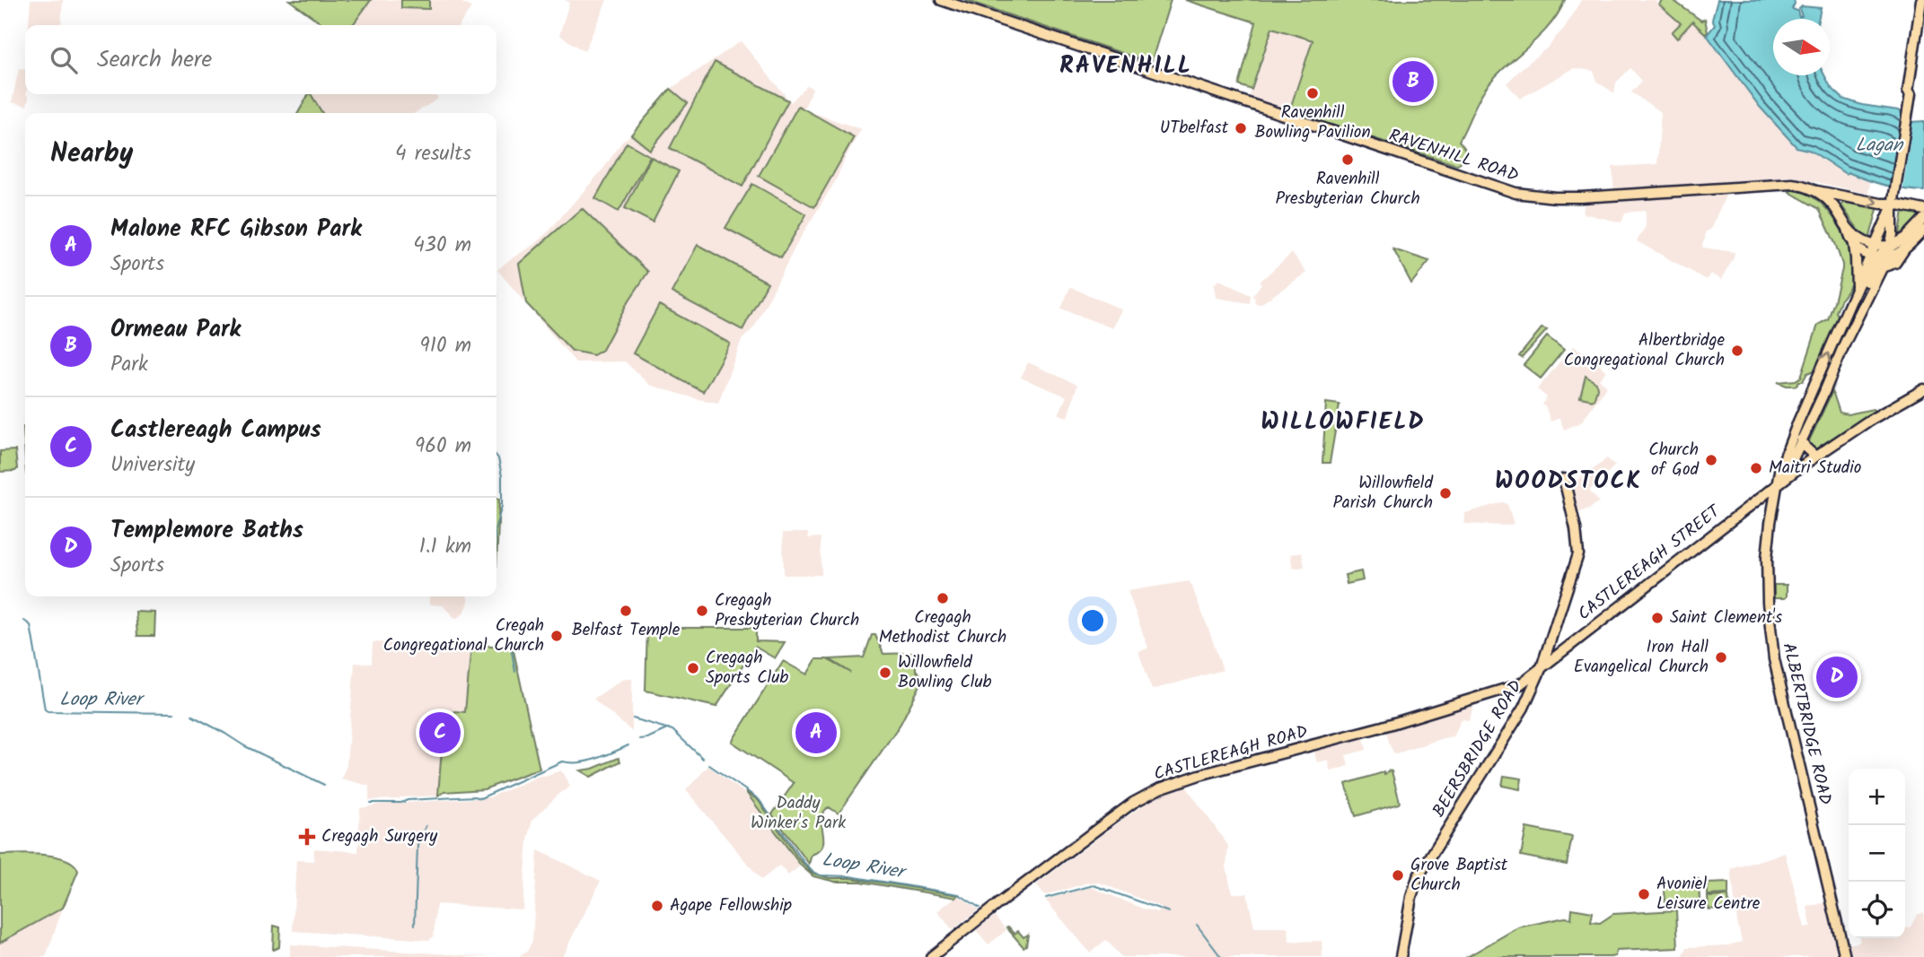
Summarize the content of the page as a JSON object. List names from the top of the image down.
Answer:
{
  "streets": {
    "main road": [
      "RAVENHILL ROAD",
      "CASTLEREAGH STREET",
      "ALBERTBRIDGE ROAD",
      "BEERSBRIDGE ROAD",
      "CASTLEREAGH ROAD"
    ]
  },
  "crossings": [
    ["RAVENHILL ROAD", "ALBERTBRIDGE ROAD"],
    ["CASTLEREAGH STREET", "ALBERTBRIDGE ROAD"],
    ["CASTLEREAGH STREET", "BEERSBRIDGE ROAD"],
    ["CASTLEREAGH STREET", "CASTLEREAGH ROAD"],
    ["BEERSBRIDGE ROAD", "CASTLEREAGH ROAD"]
  ],
  "districts": ["RAVENHILL", "WILLOWFIELD", "WOODSTOCK"],
  "water": ["Lagan", "Loop River"],
  "parks": ["Daddy Winker's Park"],
  "places": {
    "other": [
      "Ravenhill Bowling Pavilion",
      "UTbelfast",
      "Ravenhill Presbyterian Church",
      "Albertbridge Congregational Church",
      "Church of God",
      "Maitri Studio",
      "Willowfield Parish Church",
      "Cregagh Methodist Church",
      "Belfast Temple",
      "Cregagh Presbyterian Church",
      "Saint Clement's",
      "Cregah Congregational Church",
      "Iron Hall Evangelical Church",
      "Cregagh Sports Club",
      "Willowfield Bowling Club",
      "Grove Baptist Church",
      "Avoniel Leisure Centre",
      "Agape Fellowship"
    ],
    "health": ["Cregagh Surgery"]
  },
  "north": "right",
  "page": {
    "search": "Search here",
    "pins": [
      "B",
      "D",
      "A",
      "C"
    ],
    "heading": ["Nearby", "4 results"],
    "list": [
      {
        "mark": "A",
        "name": "Malone RFC Gibson Park",
        "note": "Sports",
        "value": "430 m"
      },
      {
        "mark": "B",
        "name": "Ormeau Park",
        "note": "Park",
        "value": "910 m"
      },
      {
        "mark": "C",
        "name": "Castlereagh Campus",
        "note": "University",
        "value": "960 m"
      },
      {
        "mark": "D",
        "name": "Templemore Baths",
        "note": "Sports",
        "value": "1.1 km"
      }
    ],
    "map_buttons": ["+", "−"]
  }
}
